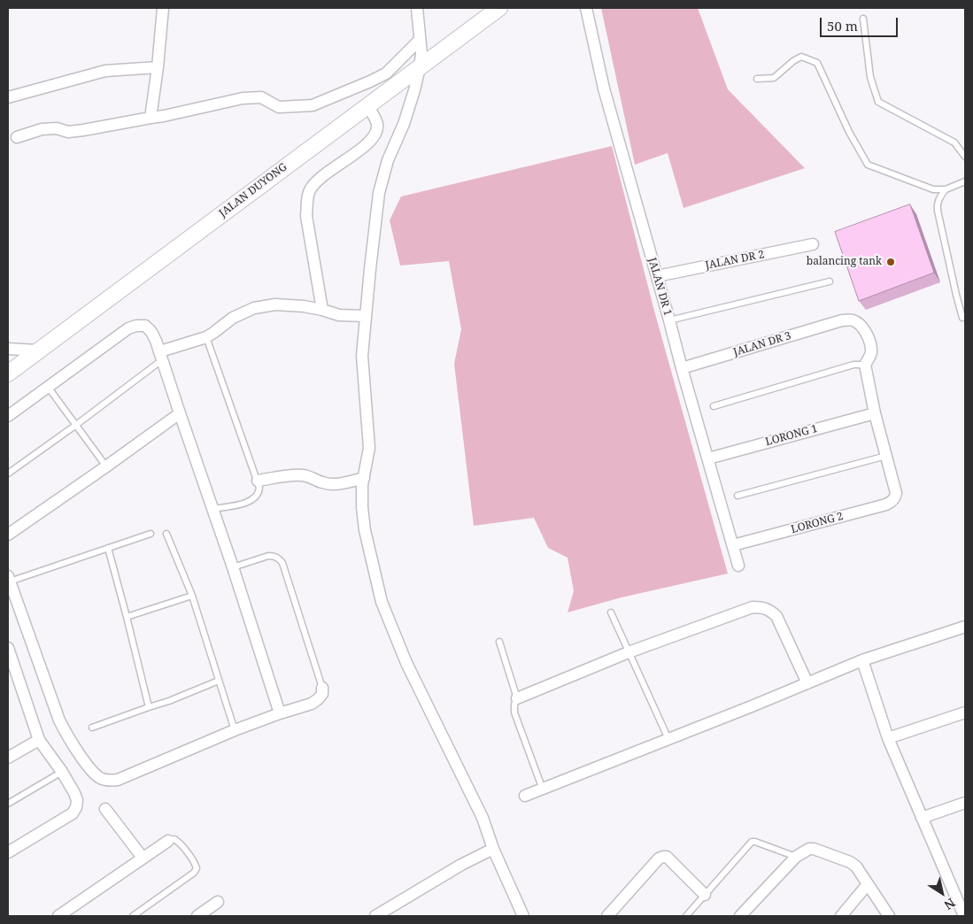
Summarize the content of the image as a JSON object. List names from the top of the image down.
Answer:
{
  "streets": {
    "main road": ["JALAN DUYONG"],
    "street": [
      "JALAN DR 2",
      "JALAN DR 1",
      "JALAN DR 3",
      "LORONG 1",
      "LORONG 2"
    ]
  },
  "crossings": [
    ["JALAN DR 2", "JALAN DR 1"],
    ["JALAN DR 1", "JALAN DR 3"],
    ["JALAN DR 1", "LORONG 1"],
    ["JALAN DR 1", "LORONG 2"]
  ],
  "places": ["balancing tank"],
  "scale_bar": "50 m",
  "north": "bottom right"
}
